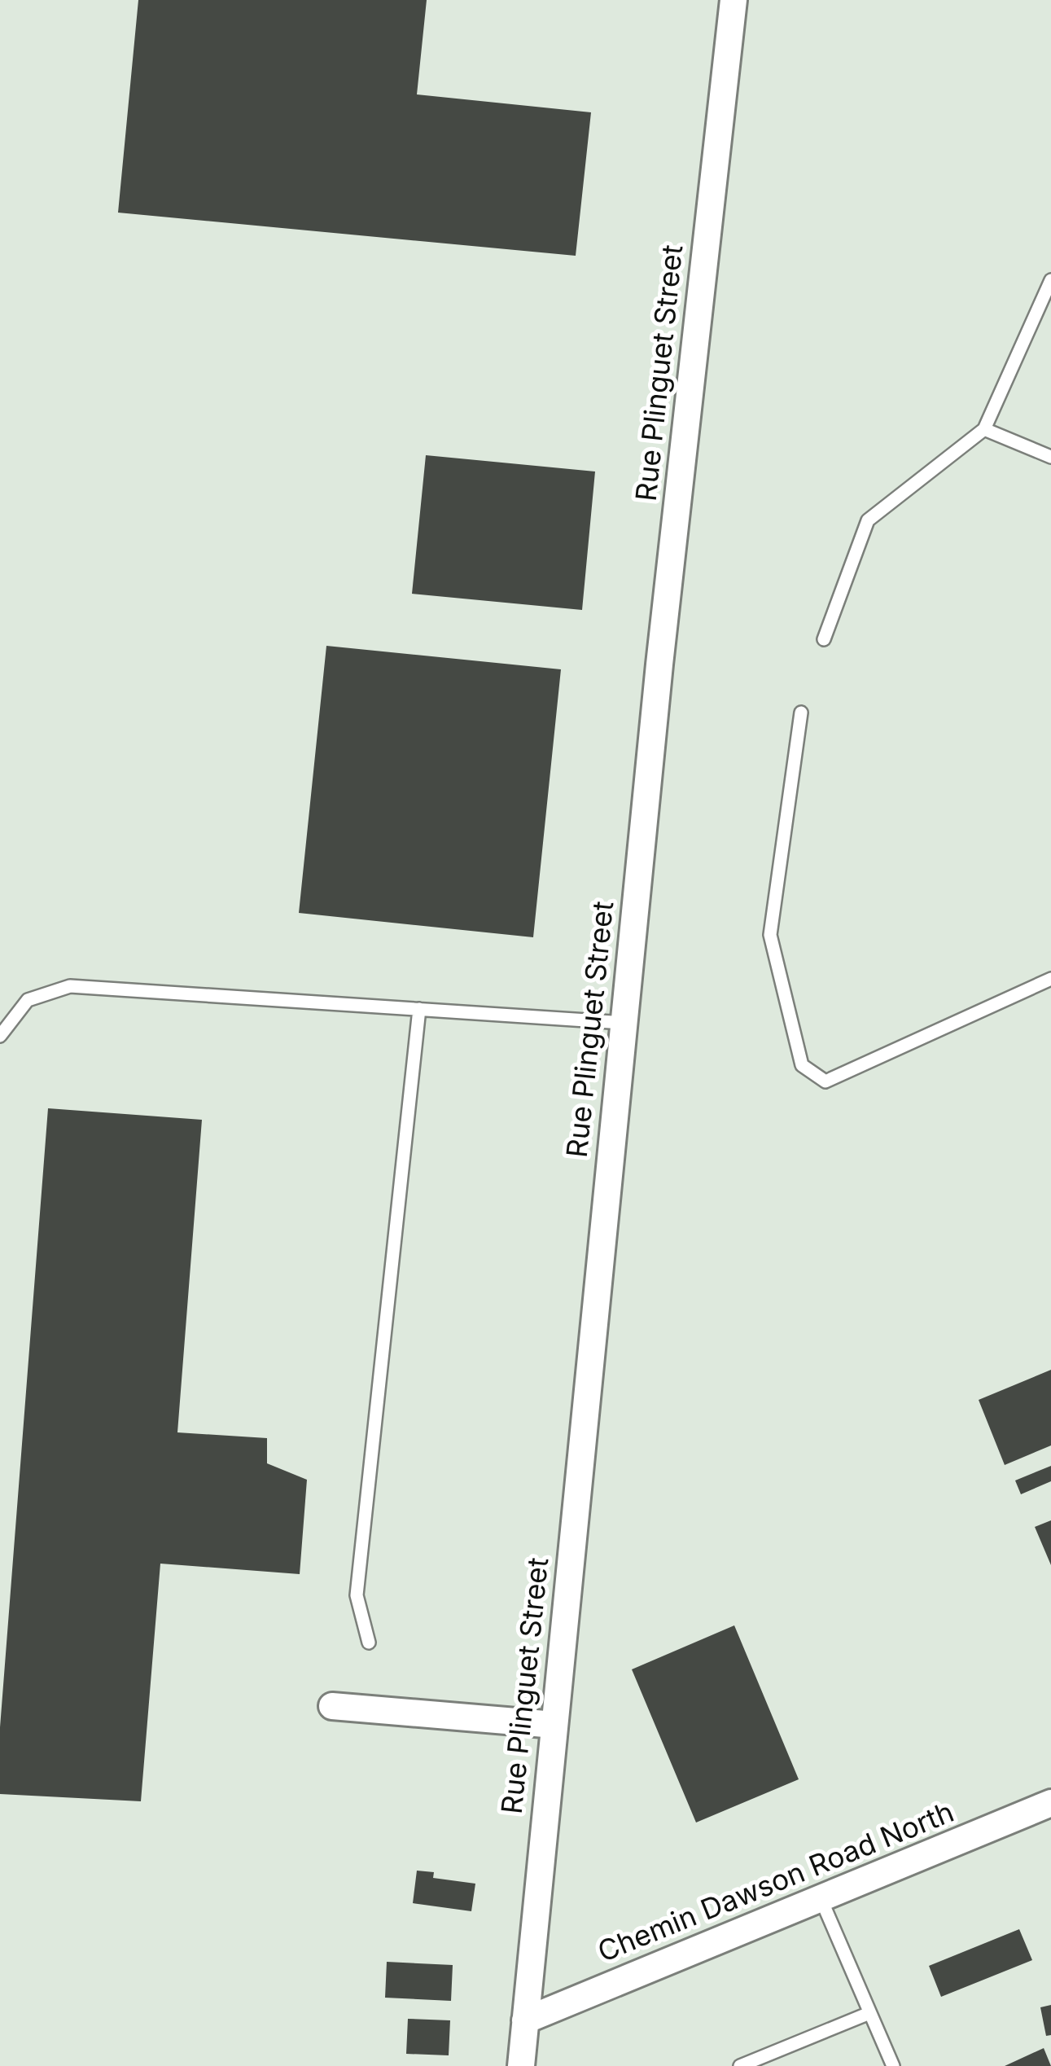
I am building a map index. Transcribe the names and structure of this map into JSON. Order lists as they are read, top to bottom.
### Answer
{
  "streets": {
    "street": ["Rue Plinguet Street", "Chemin Dawson Road North"]
  },
  "crossings": [
    ["Rue Plinguet Street", "Chemin Dawson Road North"]
  ]
}
